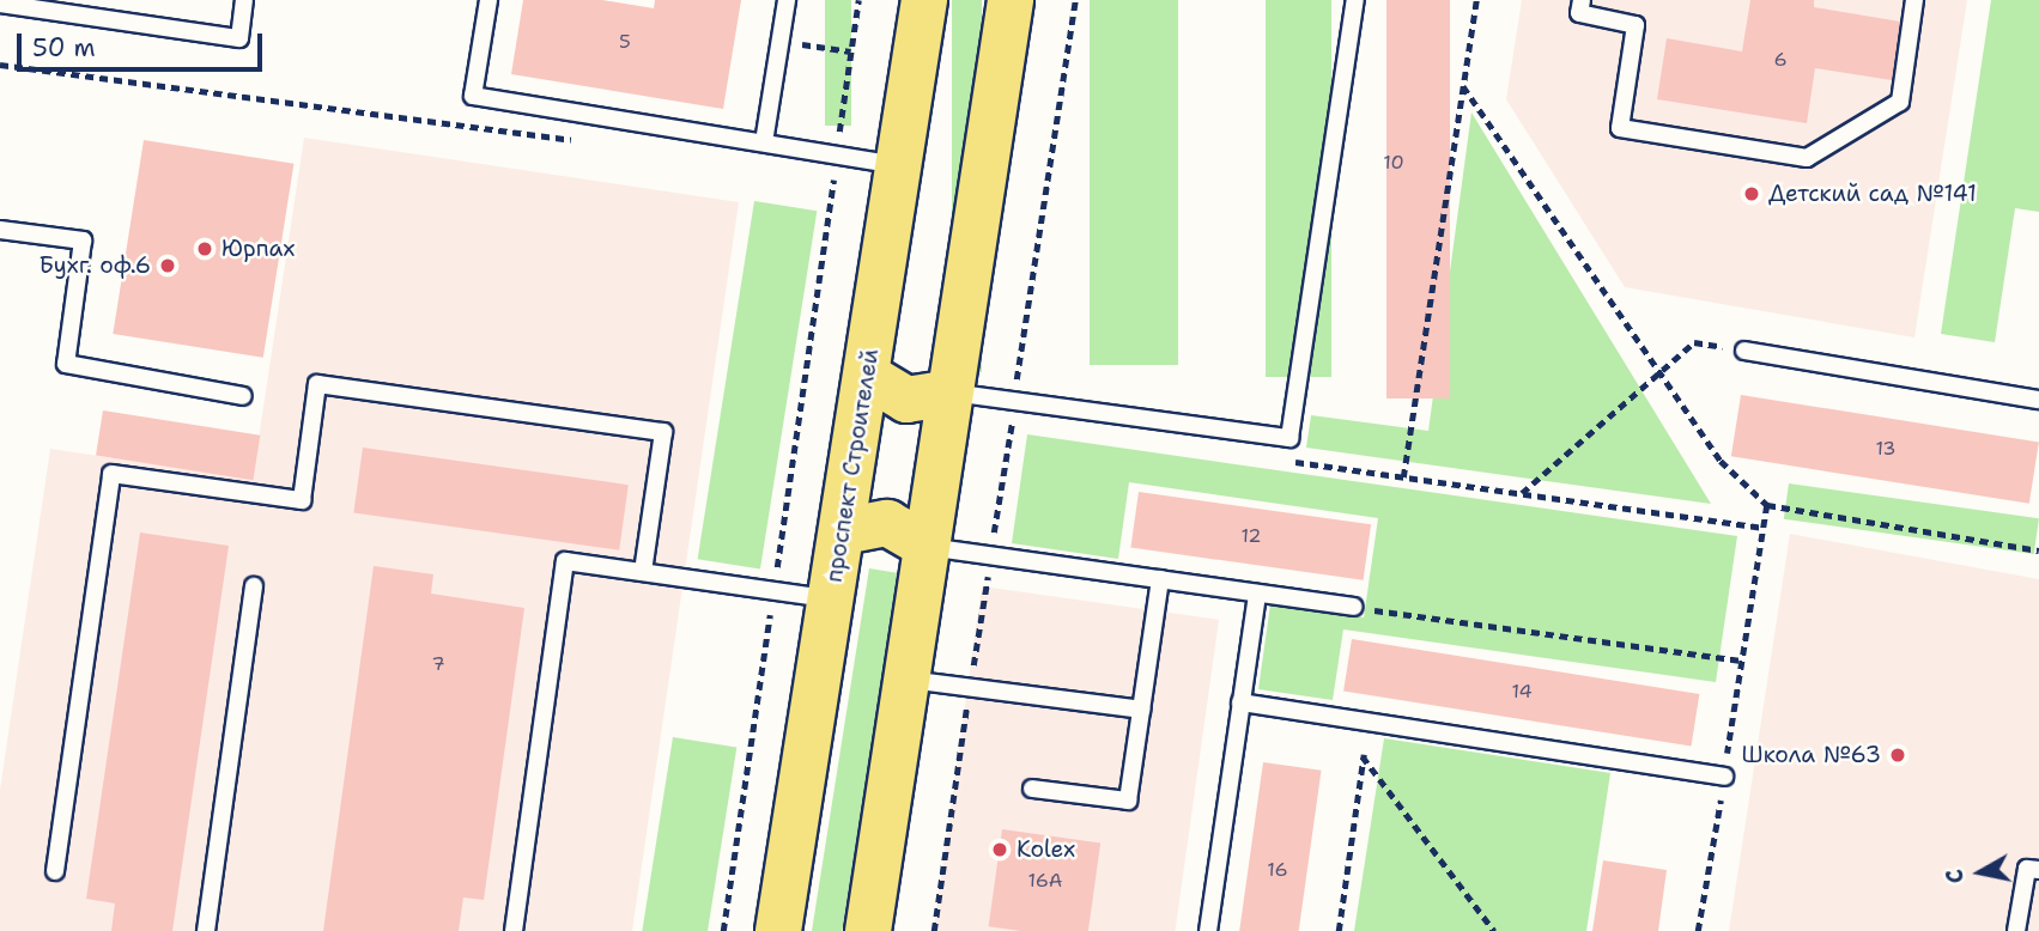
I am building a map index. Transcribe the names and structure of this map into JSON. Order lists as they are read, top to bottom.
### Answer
{
  "streets": {
    "main road": ["проспект Строителей"]
  },
  "places": [
    "Детский сад №141",
    "Юрпах",
    "Бухг. оф.6",
    "Школа №63",
    "Kolex"
  ],
  "house_numbers": [
    "5",
    "6",
    "10",
    "13",
    "12",
    "7",
    "14",
    "16",
    "16А"
  ],
  "scale_bar": "50 m",
  "north": "left"
}
